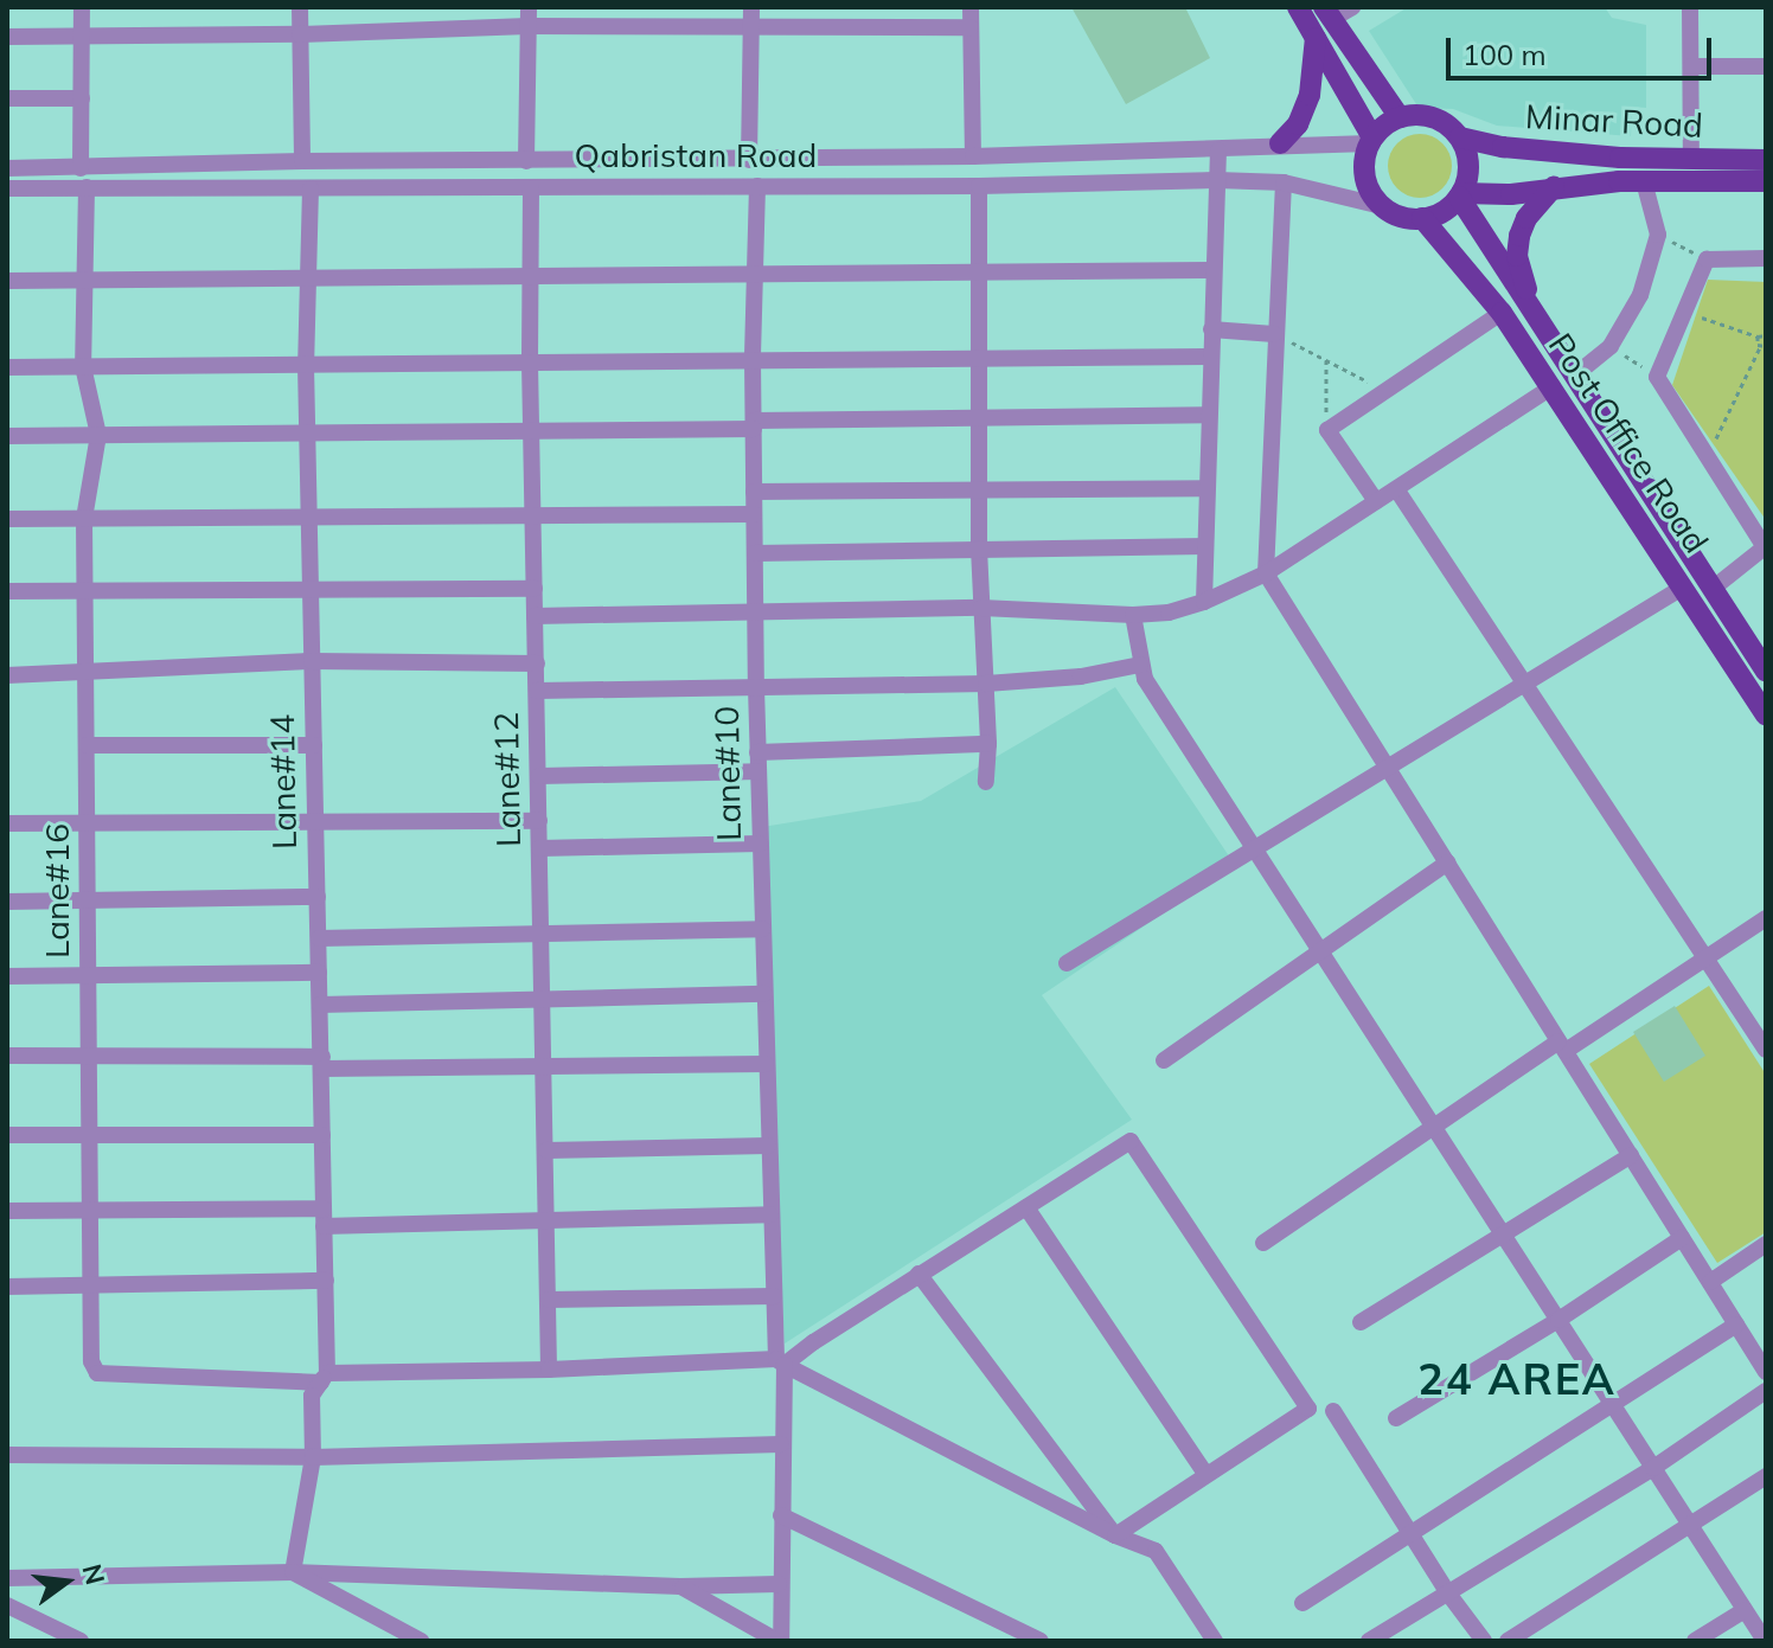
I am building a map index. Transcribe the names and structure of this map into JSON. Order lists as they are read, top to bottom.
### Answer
{
  "streets": {
    "main road": ["Minar Road", "Post Office Road"],
    "street": [
      "Qabristan Road",
      "Lane#10",
      "Lane#12",
      "Lane#14",
      "Lane#16"
    ]
  },
  "crossings": [
    ["Minar Road", "Qabristan Road"],
    ["Minar Road", "Post Office Road"],
    ["Qabristan Road", "Post Office Road"],
    ["Qabristan Road", "Lane#10"],
    ["Qabristan Road", "Lane#12"],
    ["Qabristan Road", "Lane#14"],
    ["Qabristan Road", "Lane#16"],
    ["Lane#14", "Lane#16"]
  ],
  "districts": ["24 AREA"],
  "scale_bar": "100 m",
  "north": "right"
}
